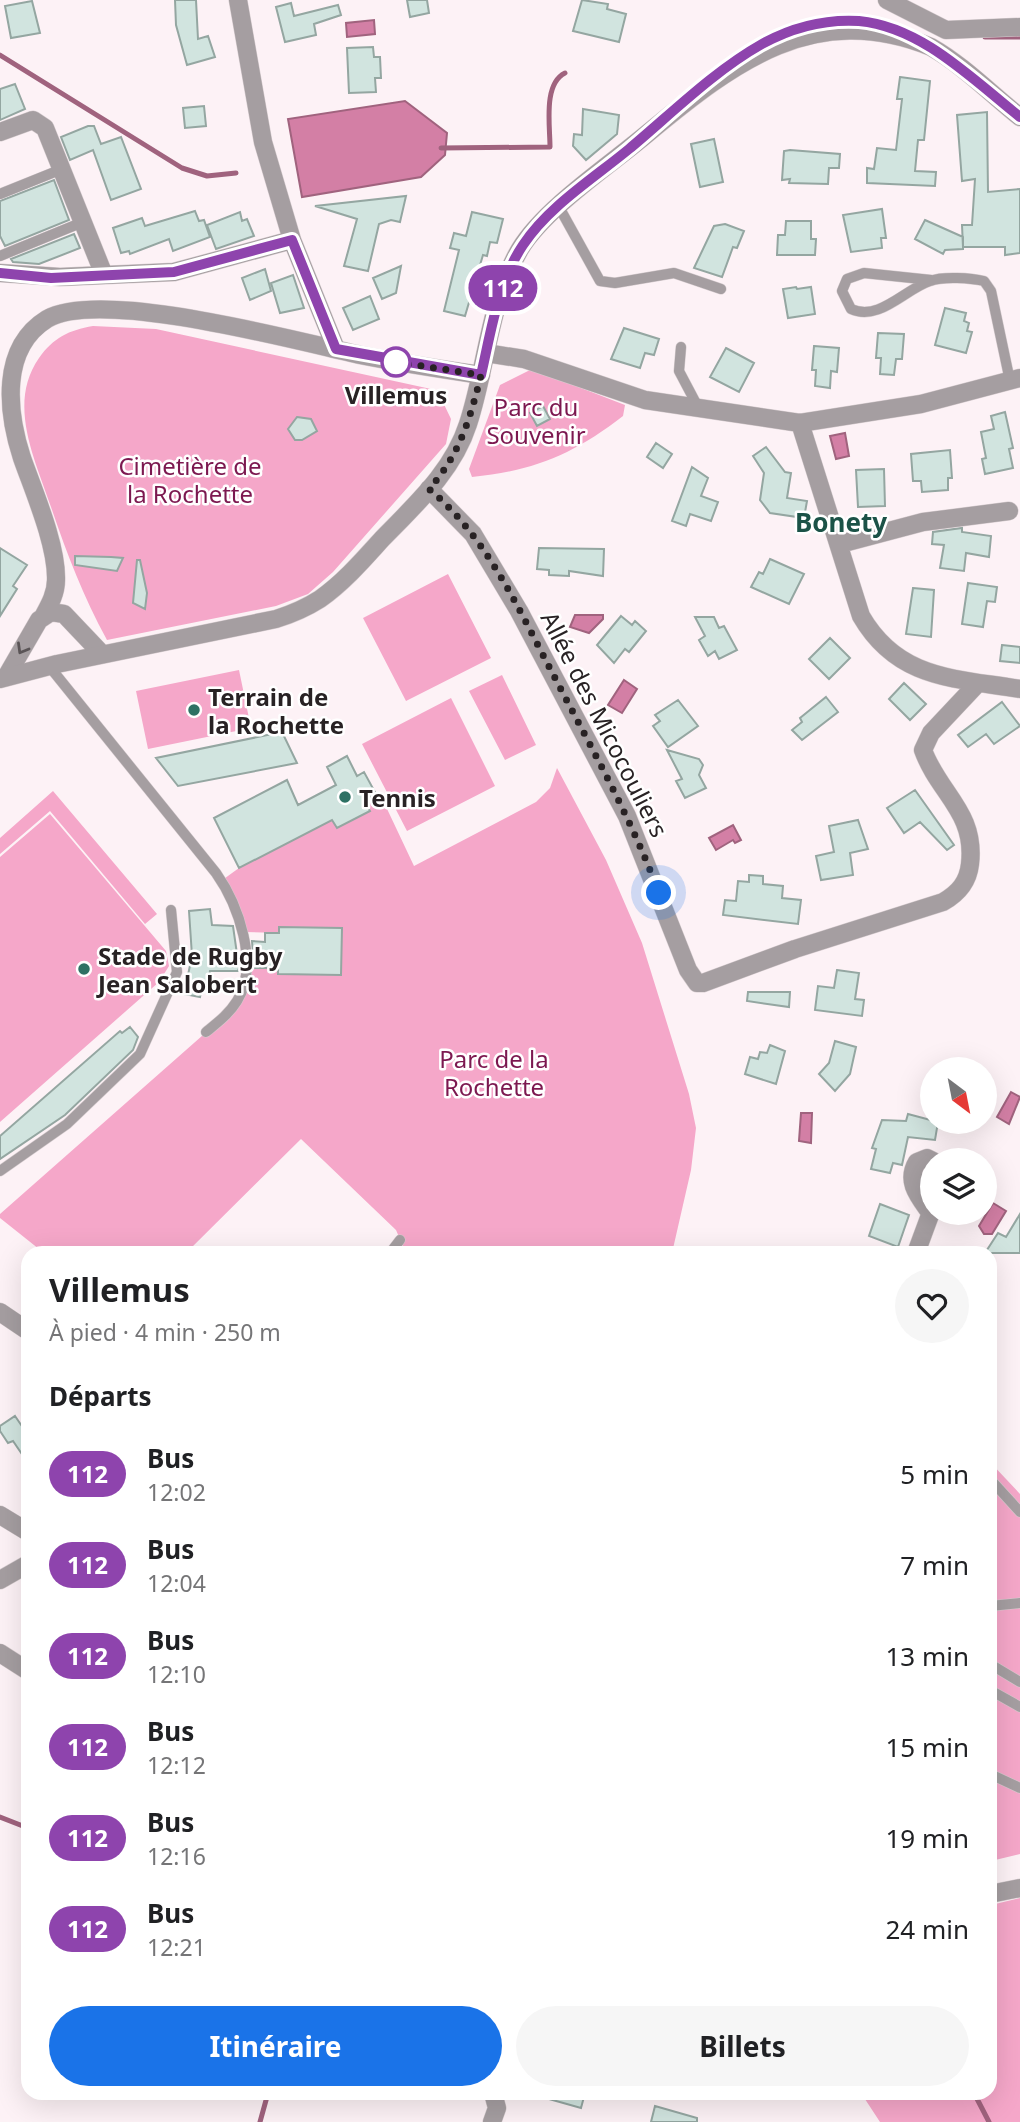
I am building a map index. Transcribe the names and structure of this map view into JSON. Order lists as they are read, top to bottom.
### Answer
{
  "streets": {
    "street": ["Allée des Micocouliers"]
  },
  "districts": ["Bonety"],
  "parks": ["Parc du Souvenir", "Cimetière de la Rochette", "Parc de la Rochette"],
  "places": [
    "Villemus",
    "Terrain de la Rochette",
    "Tennis",
    "Stade de Rugby Jean Salobert"
  ],
  "lines": ["bus line 112"],
  "north": "bottom right",
  "page": {
    "on_map": "112",
    "heading": [
      ["Villemus", "À pied · 4 min · 250 m"],
      "Départs"
    ],
    "list": [
      {
        "mark": "112",
        "name": "Bus",
        "note": "12:02",
        "value": "5 min"
      },
      {
        "mark": "112",
        "name": "Bus",
        "note": "12:04",
        "value": "7 min"
      },
      {
        "mark": "112",
        "name": "Bus",
        "note": "12:10",
        "value": "13 min"
      },
      {
        "mark": "112",
        "name": "Bus",
        "note": "12:12",
        "value": "15 min"
      },
      {
        "mark": "112",
        "name": "Bus",
        "note": "12:16",
        "value": "19 min"
      },
      {
        "mark": "112",
        "name": "Bus",
        "note": "12:21",
        "value": "24 min"
      }
    ],
    "buttons": ["Itinéraire", "Billets"]
  }
}
